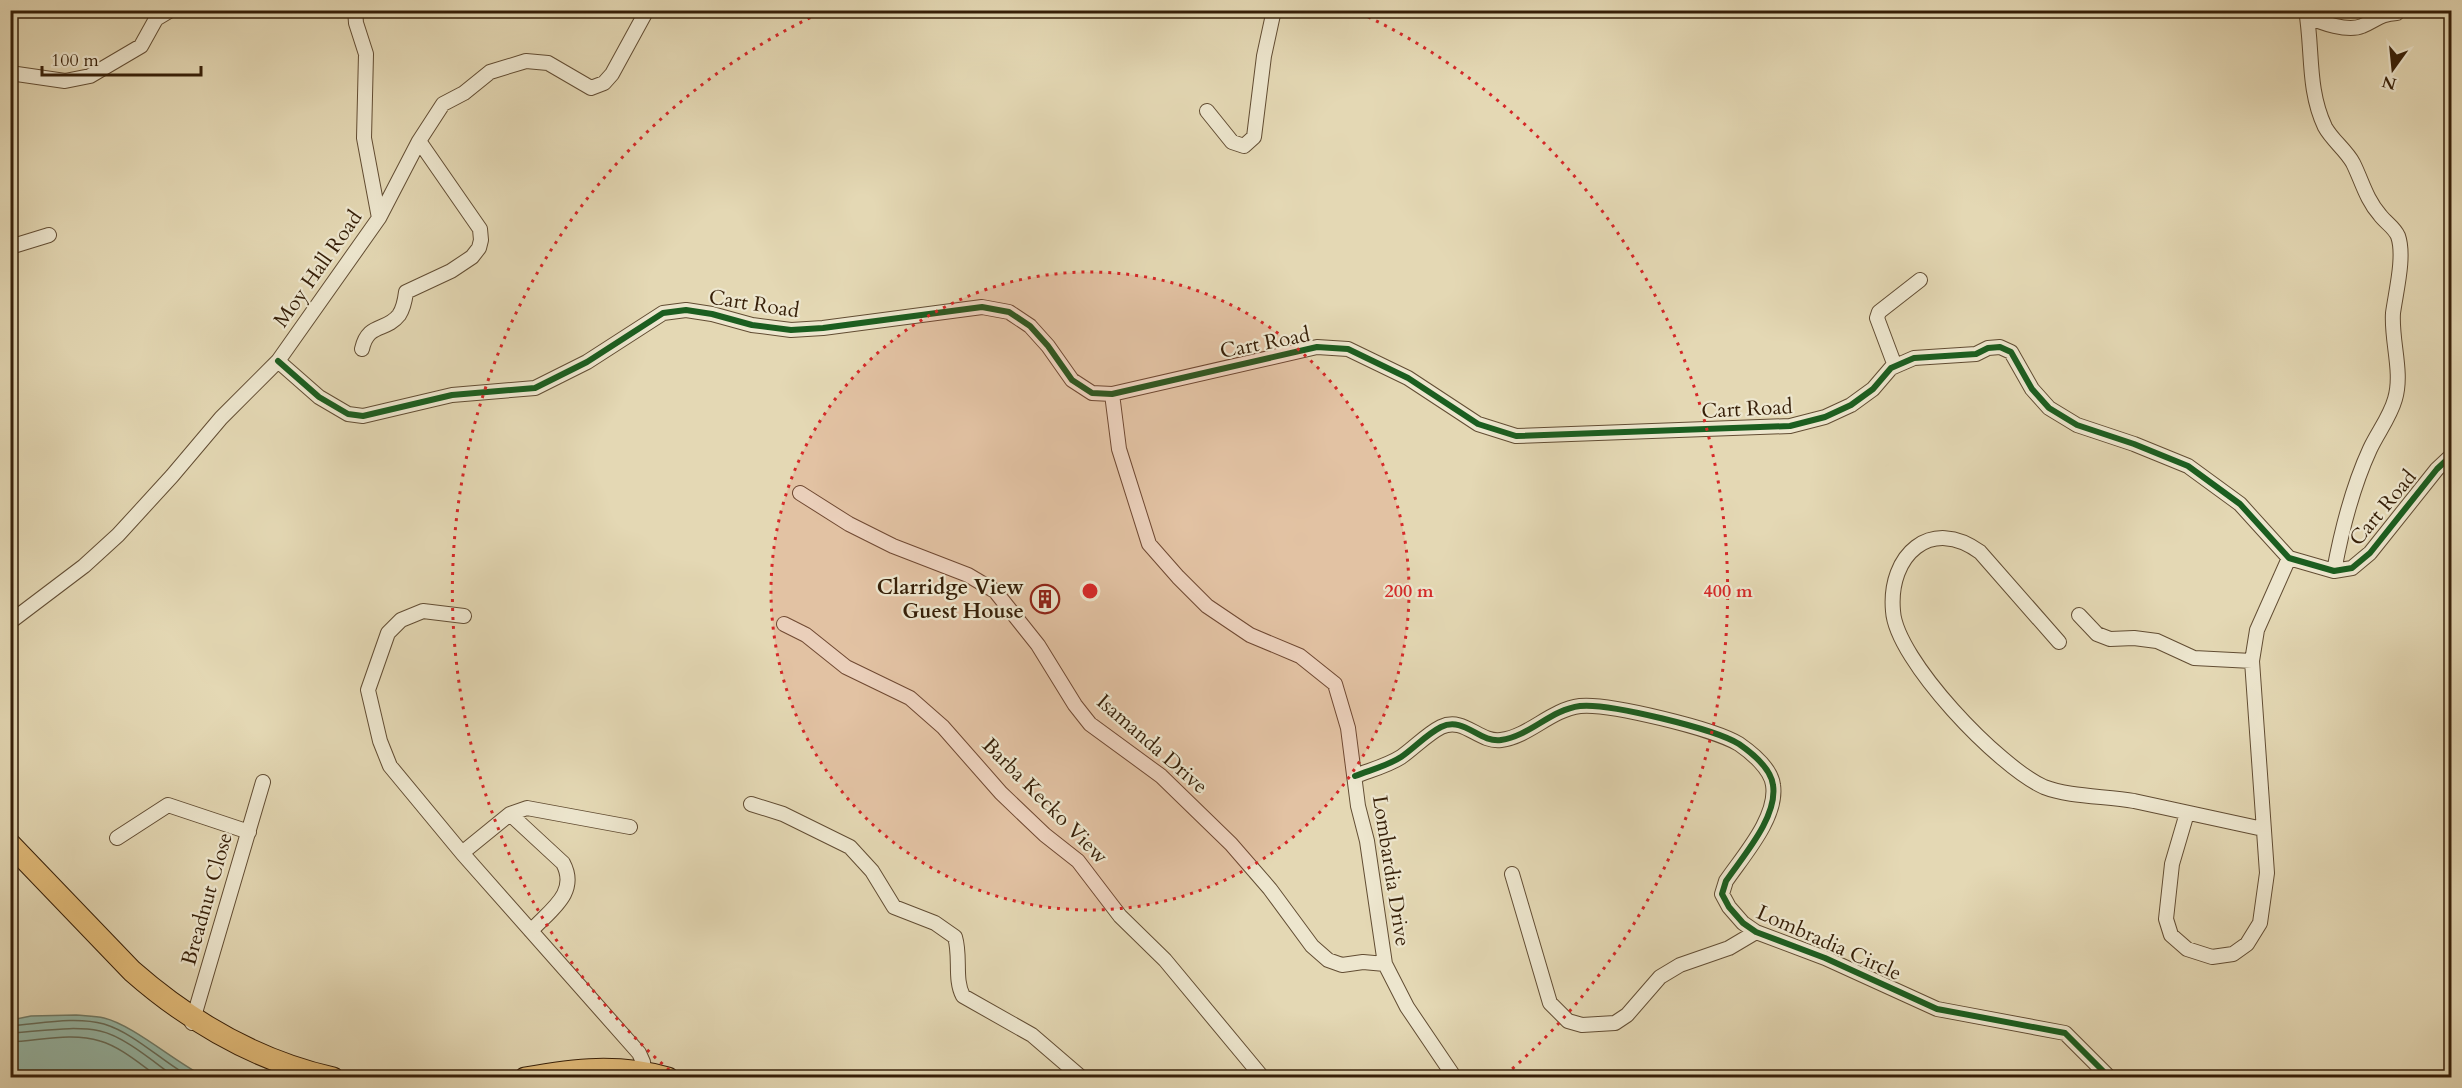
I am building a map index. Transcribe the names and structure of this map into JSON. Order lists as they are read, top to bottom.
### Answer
{
  "streets": {
    "street": [
      "Moy Hall Road",
      "Cart Road",
      "Isamanda Drive",
      "Barba Kecko View",
      "Lombardia Drive",
      "Breadnut Close",
      "Lombradia Circle"
    ]
  },
  "crossings": [
    ["Moy Hall Road", "Cart Road"],
    ["Cart Road", "Lombardia Drive"],
    ["Isamanda Drive", "Lombardia Drive"],
    ["Lombardia Drive", "Lombradia Circle"]
  ],
  "places": {
    "building": ["Clarridge View Guest House"]
  },
  "scale_bar": "100 m",
  "north": "bottom",
  "rings": ["200 m", "400 m"]
}
